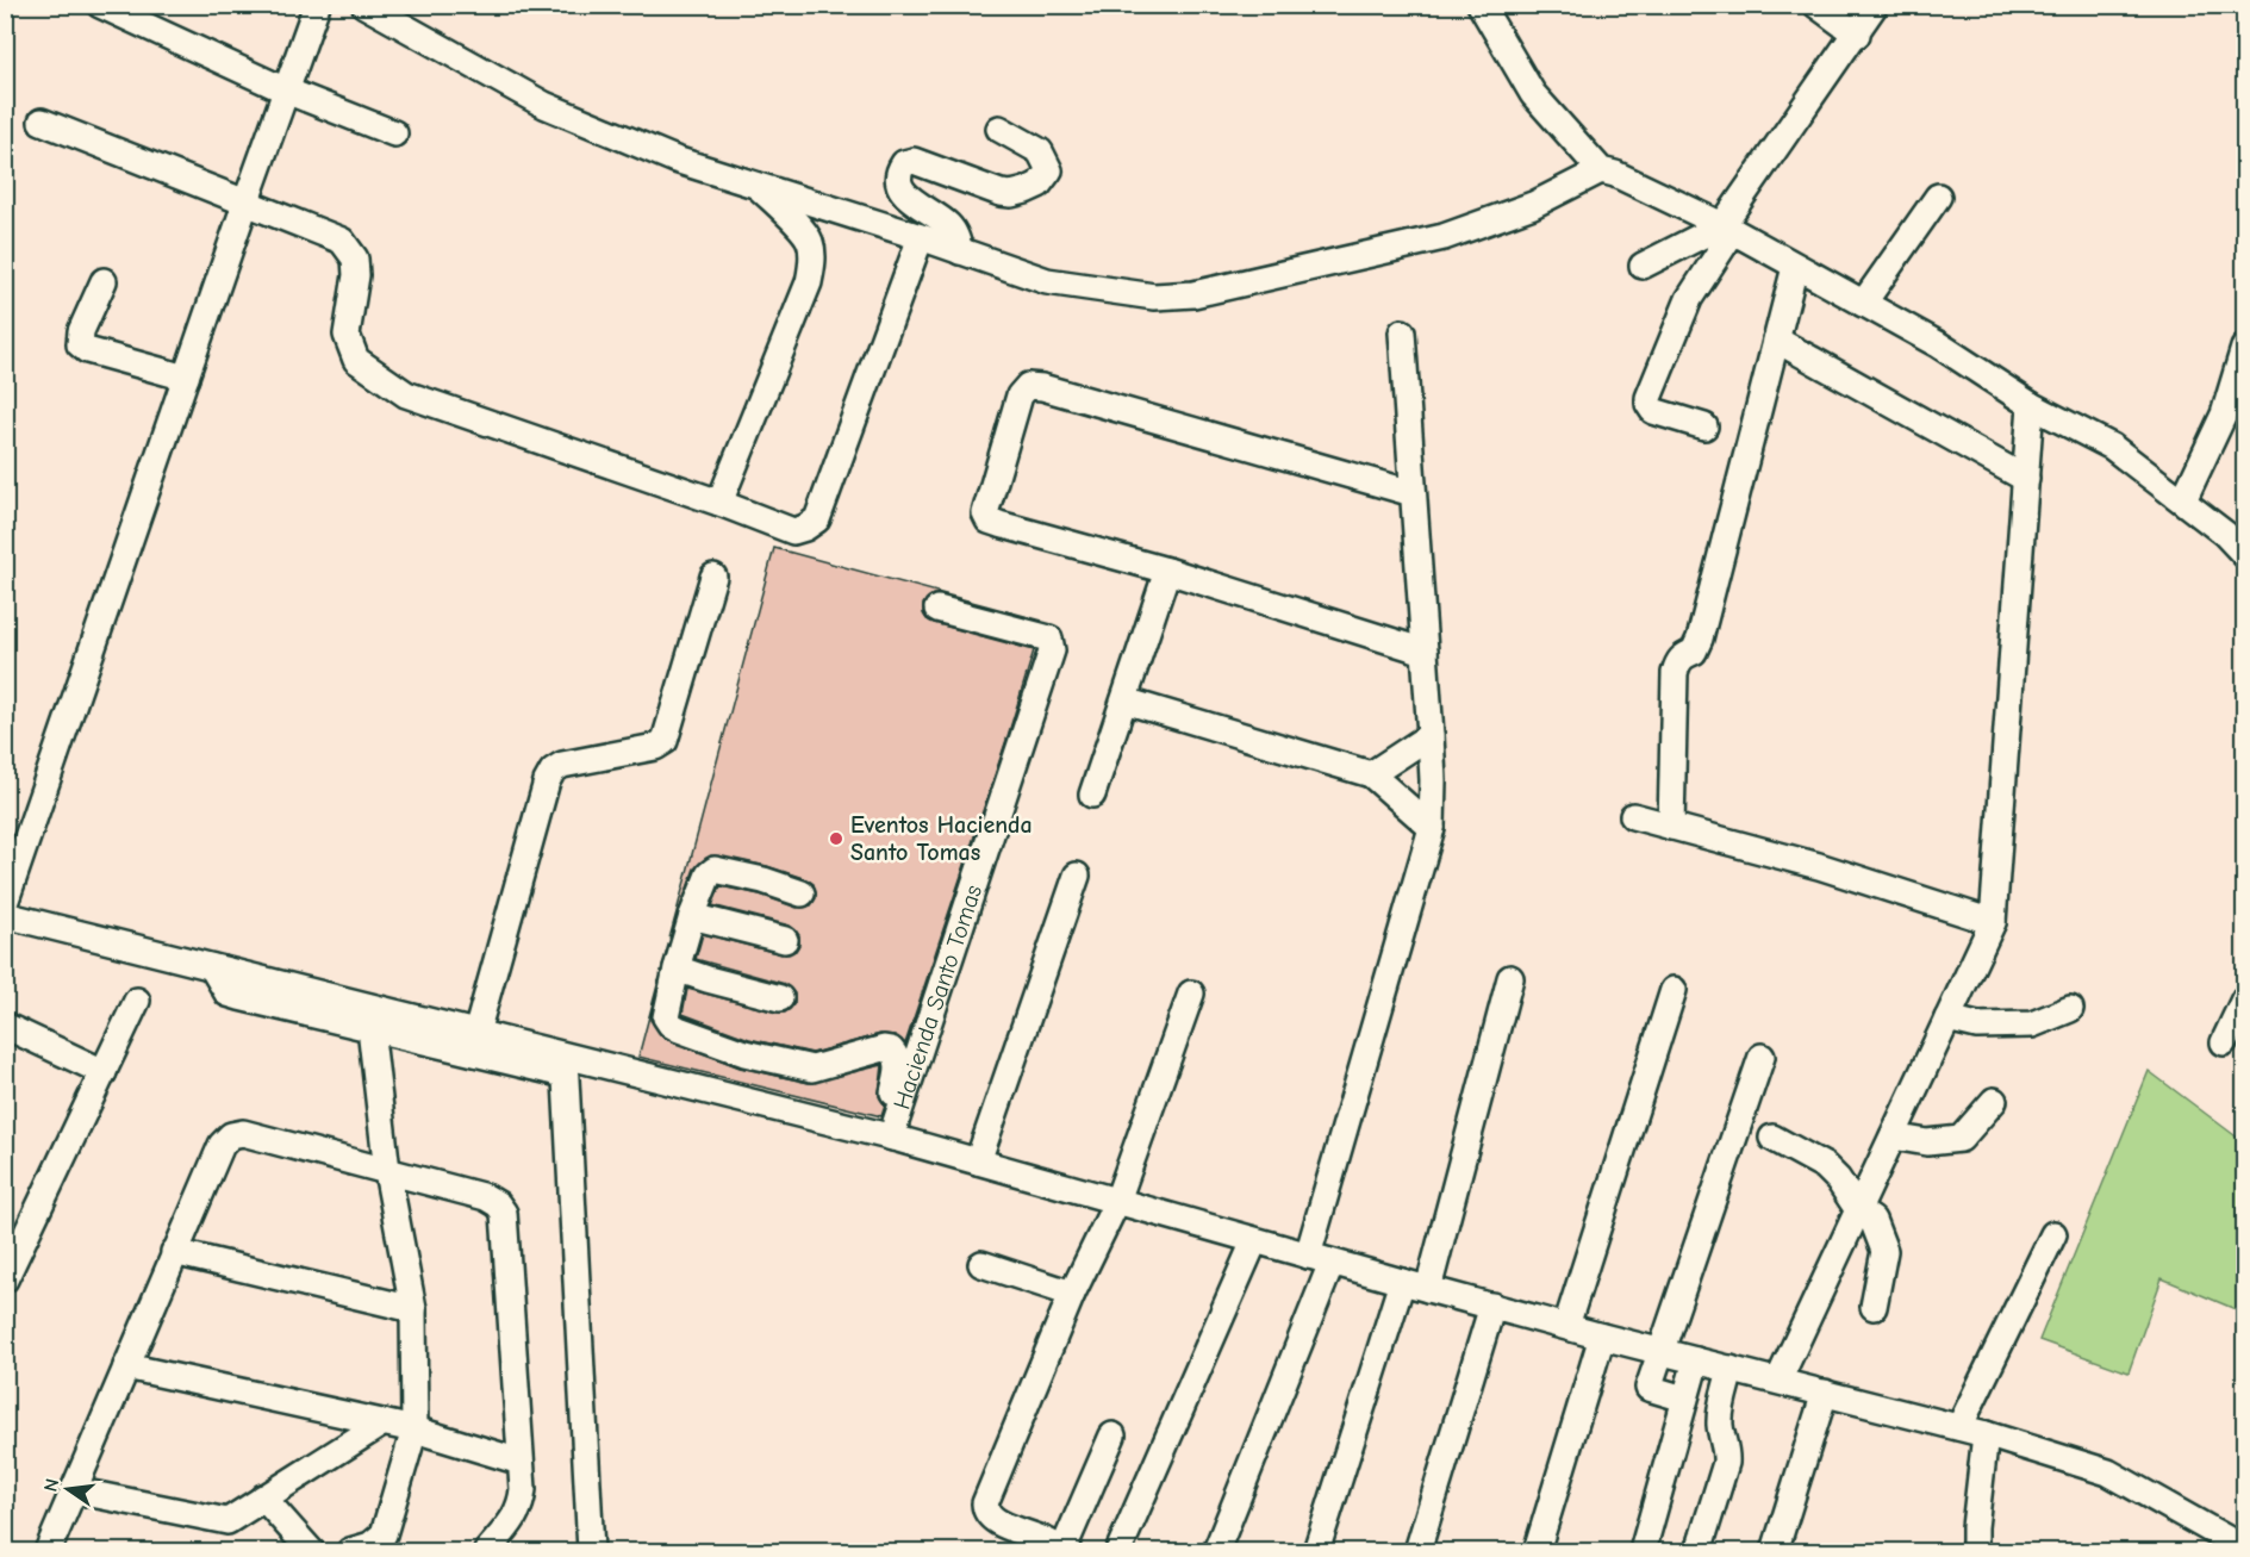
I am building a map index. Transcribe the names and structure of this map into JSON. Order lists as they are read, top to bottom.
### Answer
{
  "streets": {
    "street": ["Hacienda Santo Tomas"]
  },
  "places": ["Eventos Hacienda Santo Tomas"],
  "north": "left"
}
